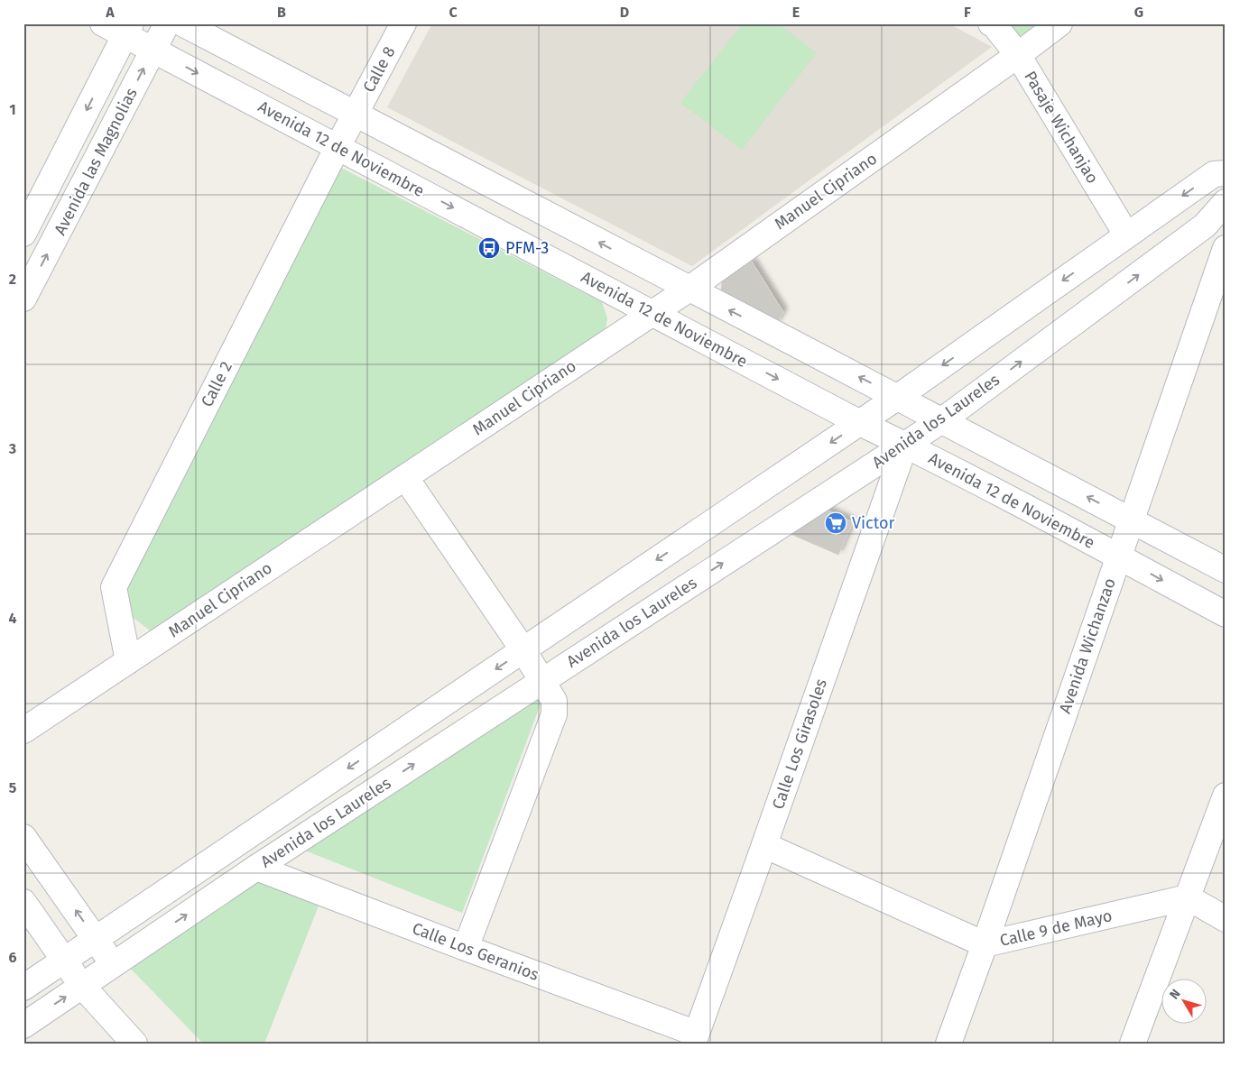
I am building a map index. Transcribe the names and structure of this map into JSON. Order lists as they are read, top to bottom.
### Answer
{
  "streets": {
    "main road": [
      "Calle 8",
      "Pasaje Wichanjao",
      "Avenida 12 de Noviembre",
      "Avenida las Magnolias",
      "Manuel Cipriano",
      "Calle 2",
      "Avenida los Laureles",
      "Avenida Wichanzao",
      "Calle Los Girasoles",
      "Calle 9 de Mayo",
      "Calle Los Geranios"
    ]
  },
  "crossings": [
    ["Calle 8", "Calle 2"],
    ["Pasaje Wichanjao", "Manuel Cipriano"],
    ["Pasaje Wichanjao", "Avenida los Laureles"],
    ["Avenida 12 de Noviembre", "Avenida las Magnolias"],
    ["Avenida 12 de Noviembre", "Manuel Cipriano"],
    ["Avenida 12 de Noviembre", "Calle 2"],
    ["Avenida 12 de Noviembre", "Avenida los Laureles"],
    ["Avenida 12 de Noviembre", "Avenida Wichanzao"],
    ["Avenida 12 de Noviembre", "Calle Los Girasoles"],
    ["Manuel Cipriano", "Calle 2"],
    ["Avenida los Laureles", "Calle Los Girasoles"],
    ["Avenida los Laureles", "Calle Los Geranios"],
    ["Avenida Wichanzao", "Calle 9 de Mayo"],
    ["Calle Los Girasoles", "Calle 9 de Mayo"],
    ["Calle Los Girasoles", "Calle Los Geranios"]
  ],
  "places": {
    "bus stop": ["PFM-3"],
    "supermarket": ["Victor"]
  },
  "north": "top left",
  "grid": {
    "columns": [
      "A",
      "B",
      "C",
      "D",
      "E",
      "F",
      "G"
    ],
    "rows": [
      "1",
      "2",
      "3",
      "4",
      "5",
      "6"
    ]
  }
}
